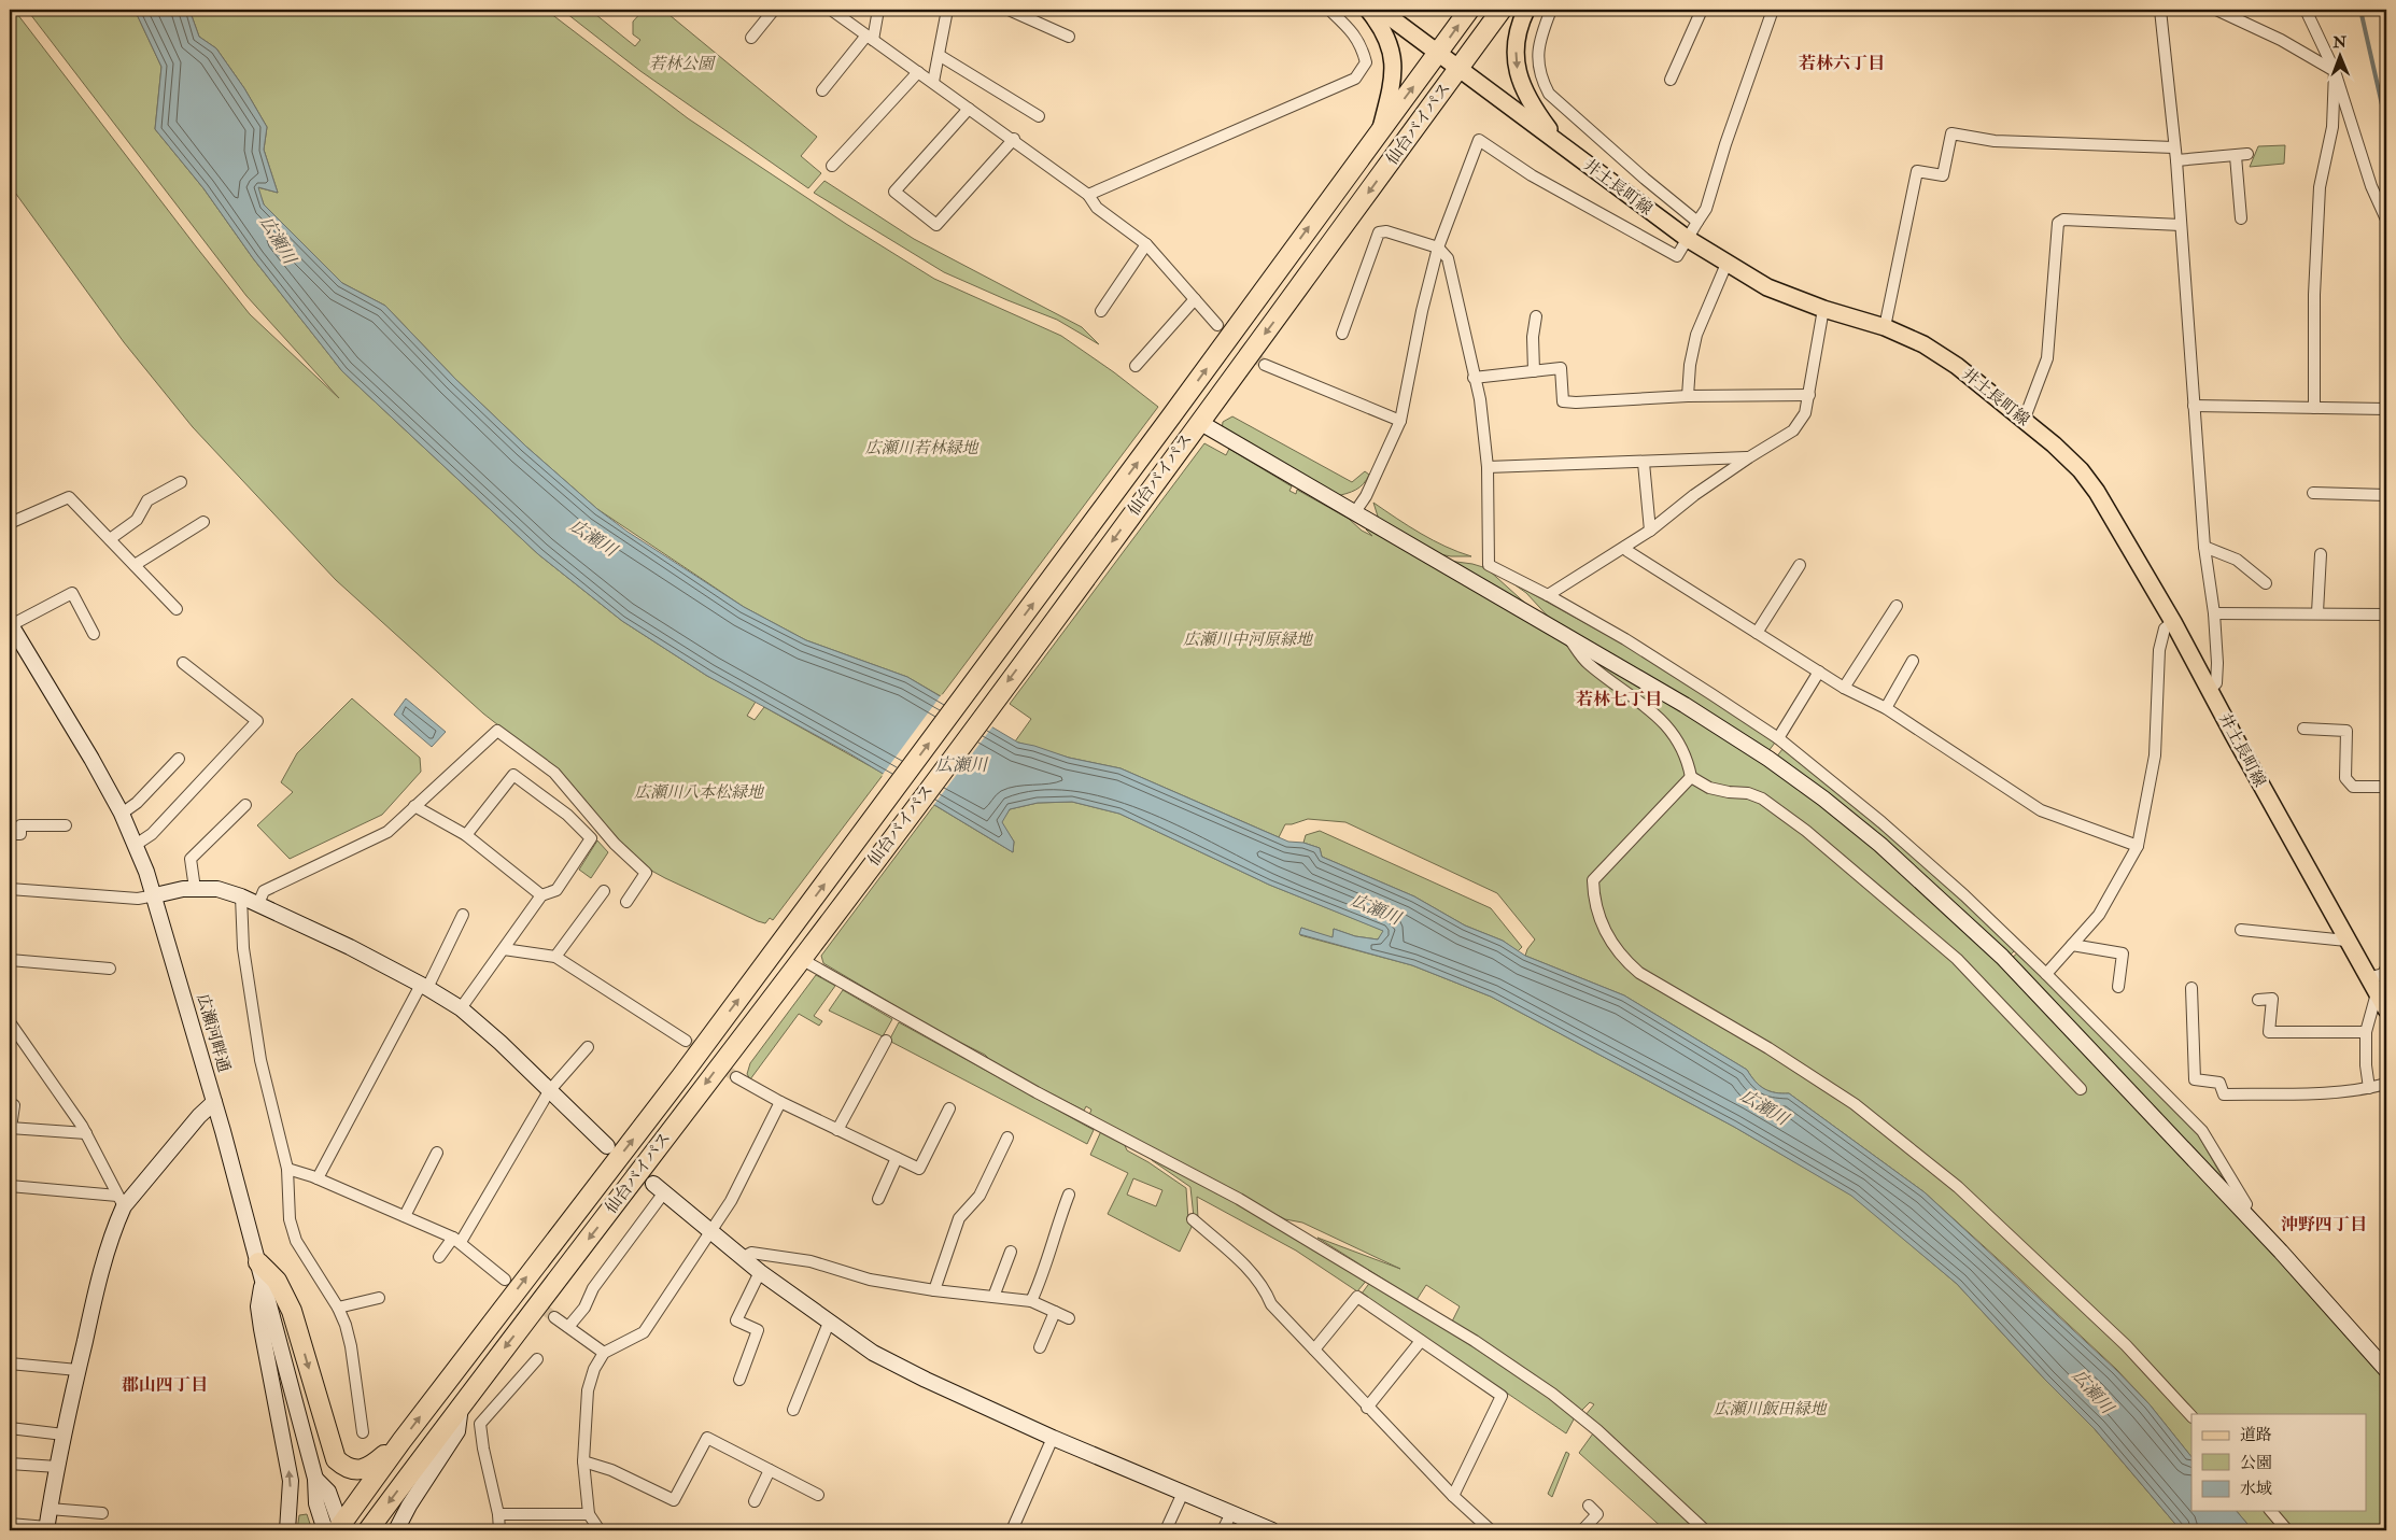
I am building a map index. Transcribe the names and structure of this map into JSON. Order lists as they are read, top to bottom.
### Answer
{
  "streets": {
    "highway": ["仙台バイパス"],
    "main road": ["井土長町線"],
    "street": ["広瀬河畔通"]
  },
  "crossings": [
    ["仙台バイパス", "井土長町線"],
    ["仙台バイパス", "広瀬河畔通"]
  ],
  "districts": [
    "若林六丁目",
    "若林七丁目",
    "沖野四丁目",
    "郡山四丁目"
  ],
  "water": ["広瀬川"],
  "parks": [
    "若林公園",
    "広瀬川若林緑地",
    "広瀬川中河原緑地",
    "広瀬川八本松緑地",
    "広瀬川飯田緑地"
  ],
  "legend": ["道路", "公園", "水域"],
  "north": "top"
}
